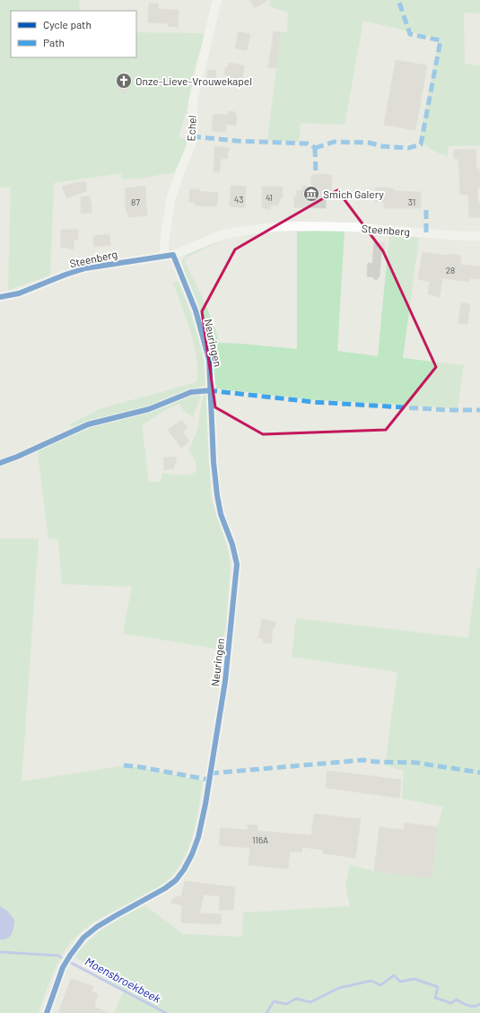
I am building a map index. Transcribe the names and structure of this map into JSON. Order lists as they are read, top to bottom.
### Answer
{
  "streets": {
    "street": ["Echel", "Steenberg", "Neuringen"]
  },
  "crossings": [
    ["Echel", "Steenberg"],
    ["Echel", "Neuringen"],
    ["Steenberg", "Neuringen"]
  ],
  "water": ["Moensbroekbeek"],
  "places": {
    "church": ["Onze-Lieve-Vrouwekapel"],
    "museum": ["Smich Galery"]
  },
  "house_numbers": [
    "41",
    "43",
    "87",
    "31",
    "28",
    "116A"
  ],
  "legend": ["Cycle path", "Path"]
}
